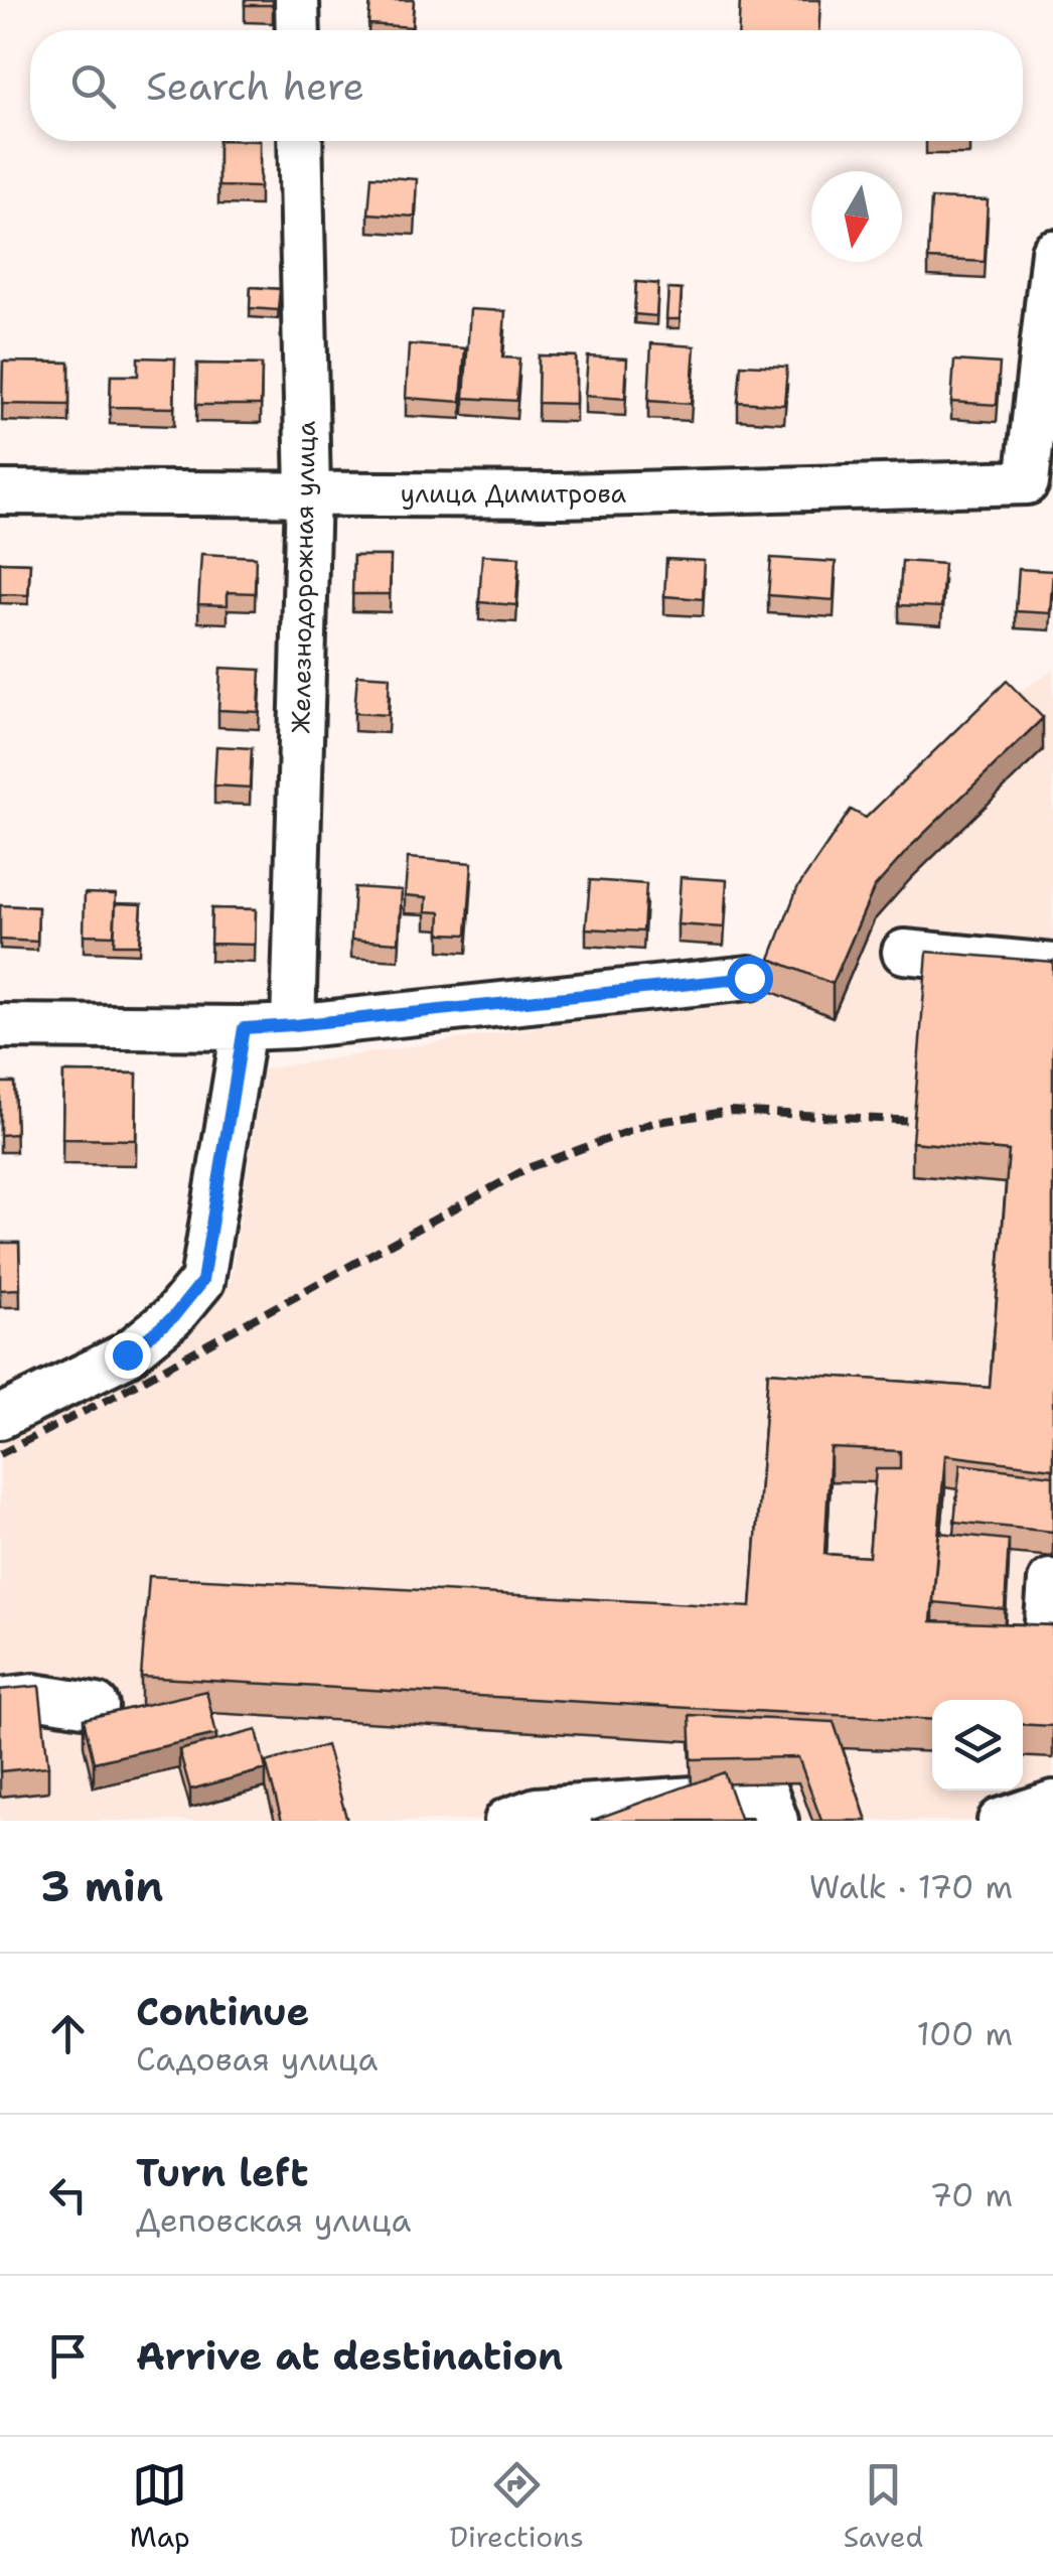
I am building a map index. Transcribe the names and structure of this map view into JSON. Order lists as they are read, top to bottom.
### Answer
{
  "streets": {
    "street": ["улица Димитрова", "Железнодорожная улица"]
  },
  "crossings": [
    ["улица Димитрова", "Железнодорожная улица"]
  ],
  "north": "bottom",
  "page": {
    "search": "Search here",
    "heading": ["3 min", "Walk · 170 m"],
    "list": [
      ["Continue", "Садовая улица", "100 m"],
      ["Turn left", "Деповская улица", "70 m"],
      "Arrive at destination"
    ],
    "nav": ["Map", "Directions", "Saved"]
  }
}
